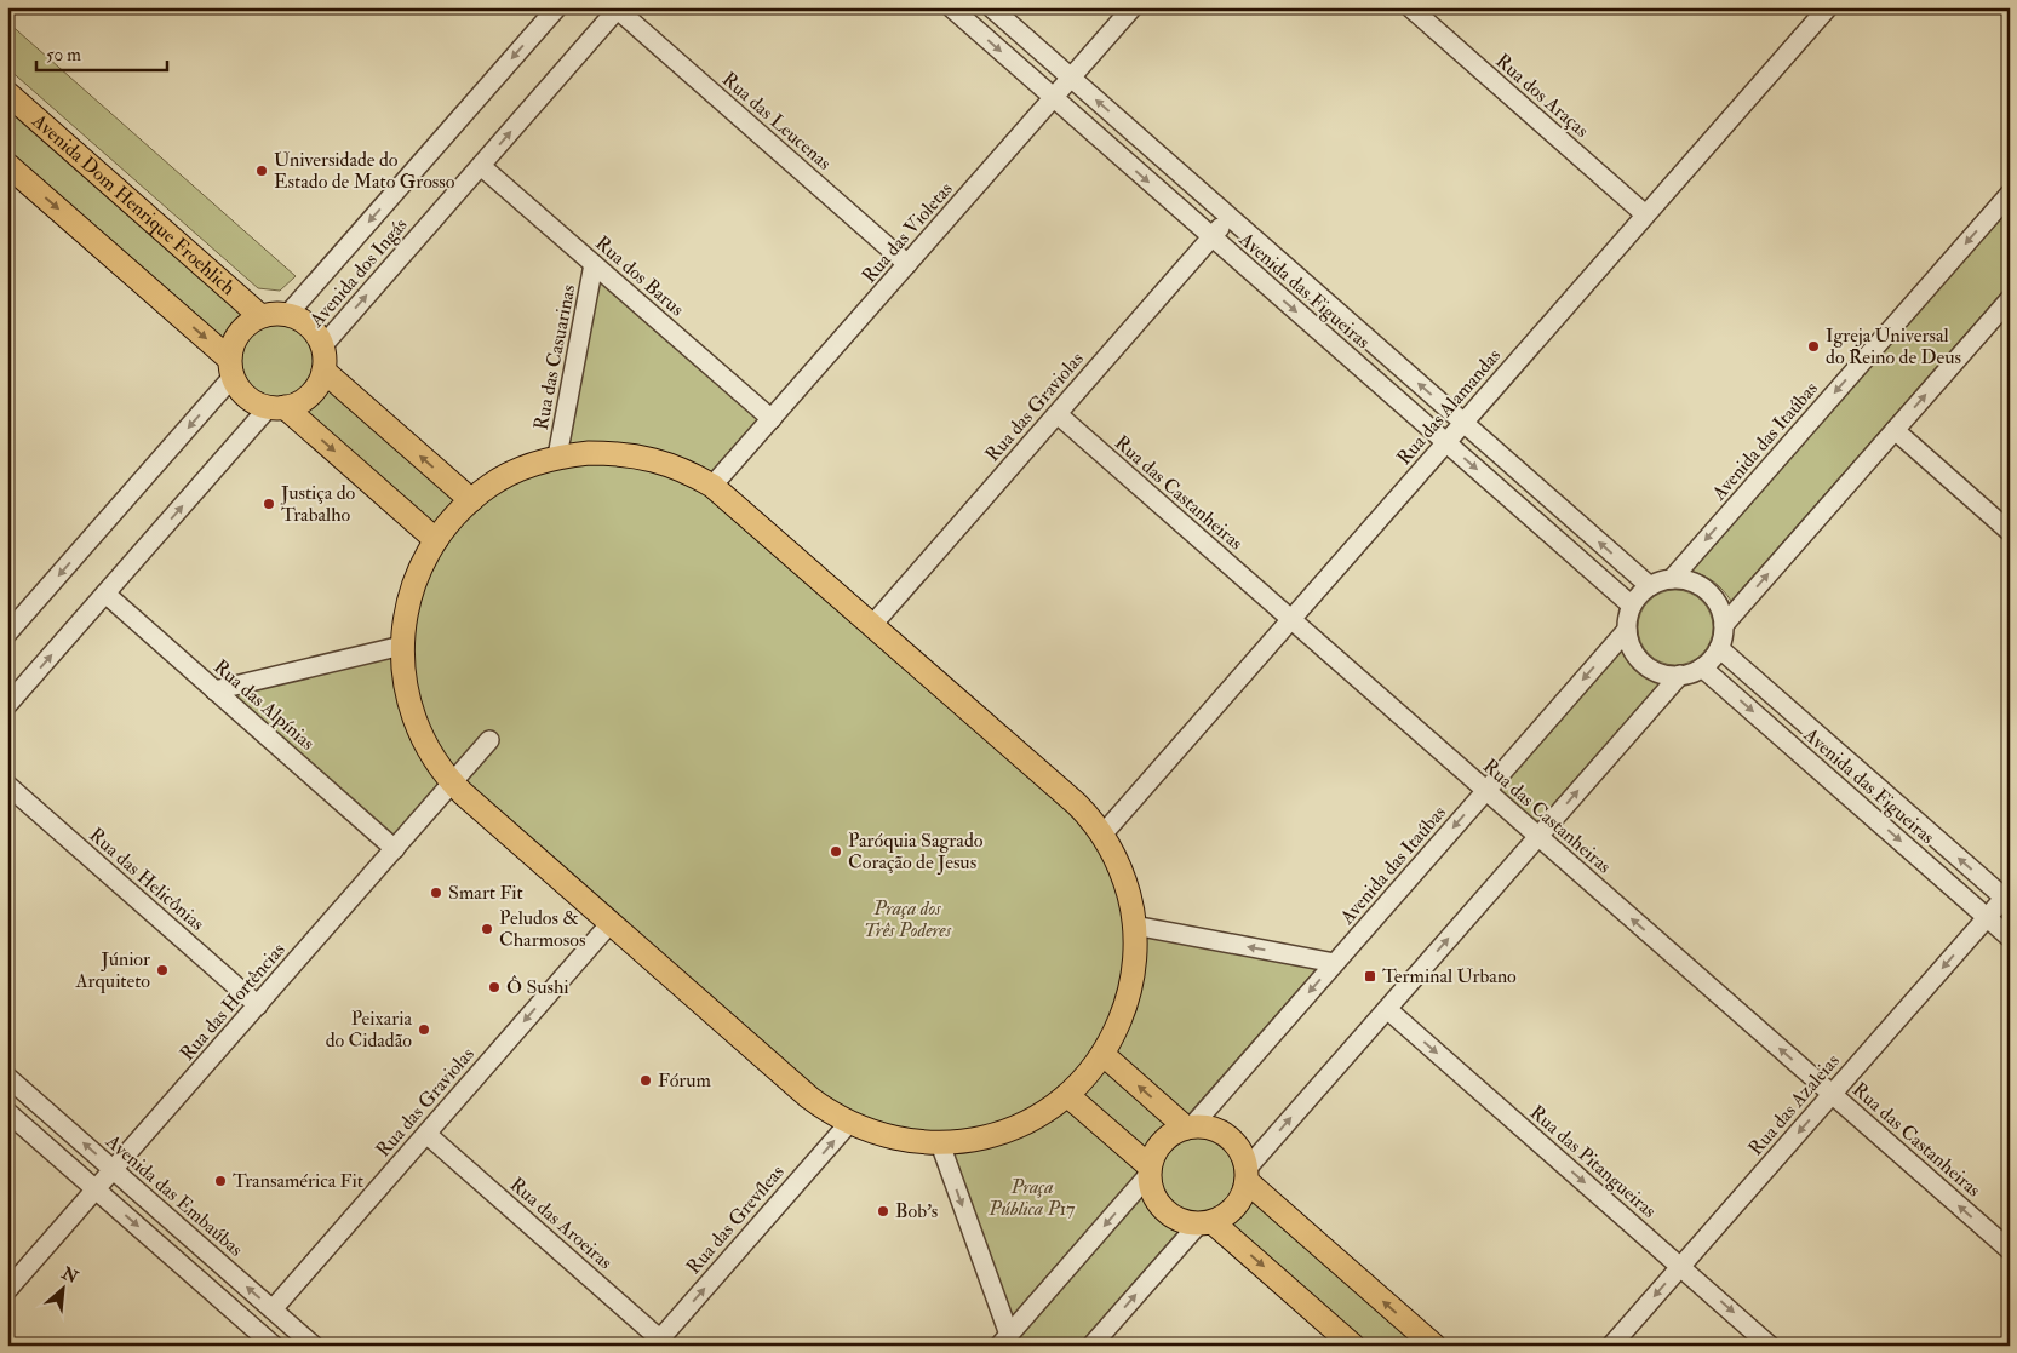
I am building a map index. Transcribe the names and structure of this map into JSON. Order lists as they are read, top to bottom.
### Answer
{
  "streets": {
    "main road": ["Avenida Dom Henrique Froehlich"],
    "street": [
      "Rua dos Araças",
      "Rua das Leucenas",
      "Rua das Violetas",
      "Avenida dos Ingás",
      "Rua dos Barus",
      "Avenida das Figueiras",
      "Rua das Casuarinas",
      "Rua das Graviolas",
      "Rua das Alamandas",
      "Avenida das Itaúbas",
      "Rua das Castanheiras",
      "Rua das Alpínias",
      "Rua das Helicônias",
      "Rua das Hortências",
      "Rua das Azaleias",
      "Rua das Pitangueiras",
      "Avenida das Embaúbas",
      "Rua das Grevíleas",
      "Rua das Aroeiras"
    ]
  },
  "crossings": [
    ["Rua dos Araças", "Rua das Alamandas"],
    ["Rua das Leucenas", "Rua das Violetas"],
    ["Rua das Leucenas", "Avenida dos Ingás"],
    ["Avenida Dom Henrique Froehlich", "Avenida dos Ingás"],
    ["Rua das Violetas", "Rua dos Barus"],
    ["Rua das Violetas", "Avenida das Figueiras"],
    ["Avenida dos Ingás", "Rua dos Barus"],
    ["Rua dos Barus", "Rua das Casuarinas"],
    ["Avenida das Figueiras", "Rua das Graviolas"],
    ["Avenida das Figueiras", "Rua das Alamandas"],
    ["Avenida das Figueiras", "Avenida das Itaúbas"],
    ["Avenida das Figueiras", "Rua das Azaleias"],
    ["Rua das Graviolas", "Rua das Castanheiras"],
    ["Rua das Graviolas", "Avenida das Embaúbas"],
    ["Rua das Graviolas", "Rua das Aroeiras"],
    ["Rua das Alamandas", "Rua das Castanheiras"],
    ["Avenida das Itaúbas", "Rua das Castanheiras"],
    ["Rua das Castanheiras", "Rua das Azaleias"],
    ["Rua das Alpínias", "Rua das Hortências"],
    ["Rua das Helicônias", "Rua das Hortências"],
    ["Rua das Hortências", "Avenida das Embaúbas"],
    ["Rua das Azaleias", "Rua das Pitangueiras"],
    ["Rua das Grevíleas", "Rua das Aroeiras"]
  ],
  "one_way": [
    "Rua das Castanheiras",
    "Rua das Azaleias",
    "Rua das Pitangueiras",
    "Rua das Grevíleas"
  ],
  "parks": ["Praça dos Três Poderes", "Praça Pública P17"],
  "places": {
    "other": [
      "Universidade do Estado de Mato Grosso",
      "Igreja Universal do Reino de Deus",
      "Justiça do Trabalho",
      "Paróquia Sagrado Coração de Jesus",
      "Smart Fit",
      "Peludos & Charmosos",
      "Júnior Arquiteto",
      "Ô Sushi",
      "Peixaria do Cidadão",
      "Fórum",
      "Transamérica Fit",
      "Bob's"
    ],
    "transit": ["Terminal Urbano"]
  },
  "scale_bar": "50 m",
  "north": "top right"
}
